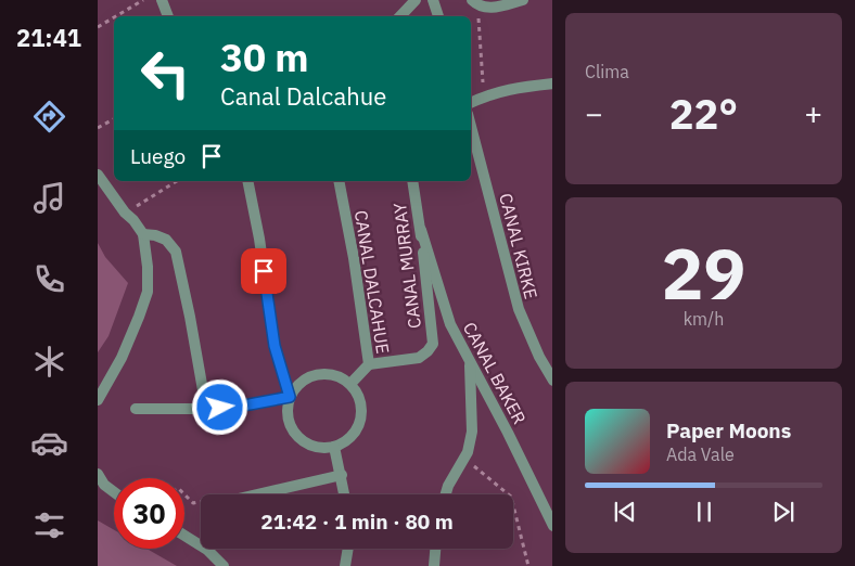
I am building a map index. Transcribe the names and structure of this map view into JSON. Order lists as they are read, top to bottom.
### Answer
{
  "streets": {
    "street": [
      "CANAL KIRKE",
      "CANAL MURRAY",
      "CANAL DALCAHUE",
      "CANAL BAKER"
    ]
  },
  "crossings": [
    ["CANAL MURRAY", "CANAL DALCAHUE"],
    ["CANAL MURRAY", "CANAL BAKER"]
  ],
  "page": {
    "tabs": "21:41",
    "tile": [
      "Clima",
      ["29", "km/h"]
    ],
    "turn": ["30 m", "Canal Dalcahue"],
    "heat": ["−", "22°", "+"],
    "then": "Luego",
    "song": ["Paper Moons", "Ada Vale"],
    "limit": "30",
    "trip": "21:42 · 1 min · 80 m"
  }
}
